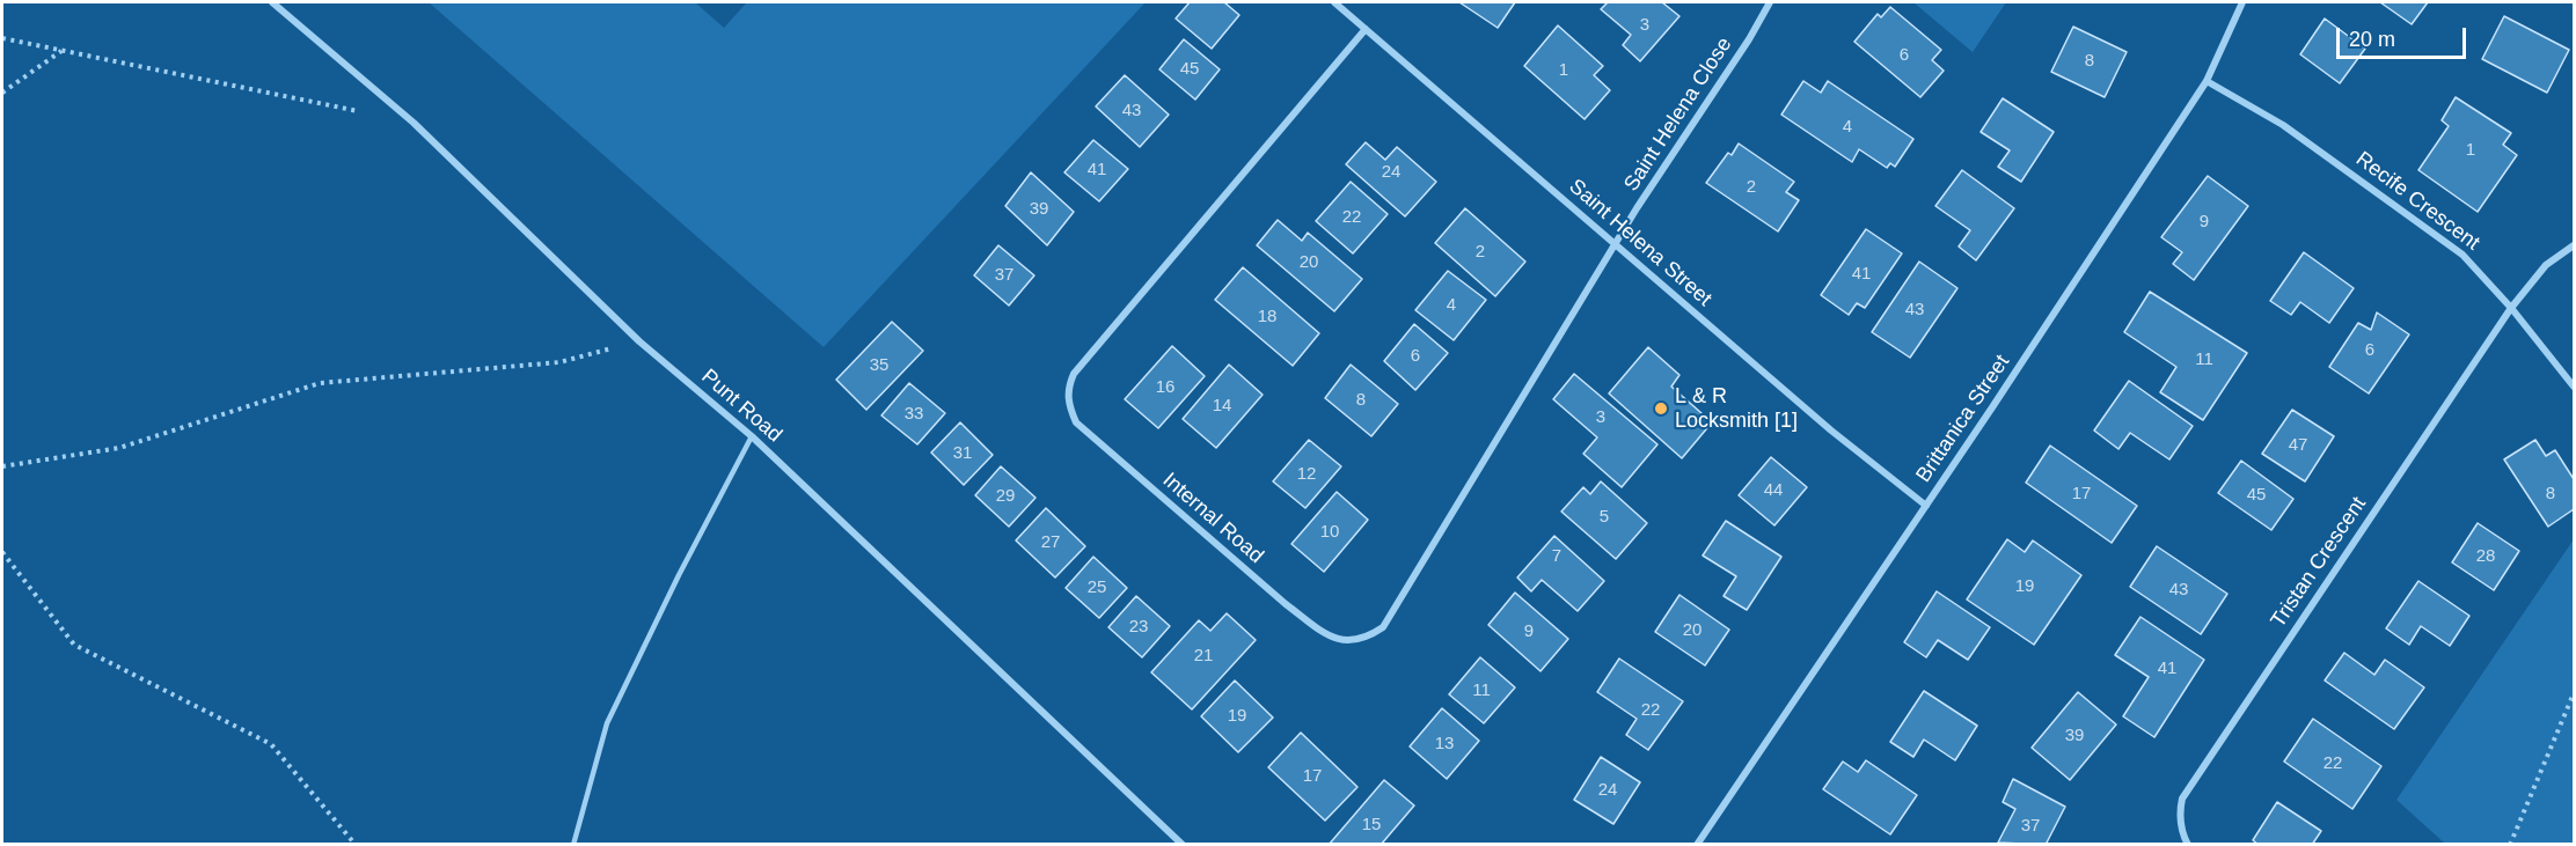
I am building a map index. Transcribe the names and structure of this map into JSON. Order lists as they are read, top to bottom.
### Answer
{
  "streets": {
    "street": [
      "Saint Helena Close",
      "Recife Crescent",
      "Saint Helena Street",
      "Punt Road",
      "Brittanica Street",
      "Internal Road",
      "Tristan Crescent"
    ]
  },
  "crossings": [
    ["Saint Helena Close", "Saint Helena Street"],
    ["Saint Helena Close", "Internal Road"],
    ["Recife Crescent", "Brittanica Street"],
    ["Recife Crescent", "Tristan Crescent"],
    ["Saint Helena Street", "Brittanica Street"],
    ["Saint Helena Street", "Internal Road"]
  ],
  "places": ["L & R Locksmith [1]"],
  "house_numbers": [
    "3",
    "6",
    "8",
    "45",
    "1",
    "43",
    "4",
    "1",
    "41",
    "24",
    "2",
    "39",
    "22",
    "9",
    "2",
    "20",
    "41",
    "37",
    "4",
    "43",
    "18",
    "6",
    "6",
    "11",
    "35",
    "16",
    "8",
    "14",
    "33",
    "3",
    "47",
    "31",
    "12",
    "44",
    "17",
    "8",
    "45",
    "29",
    "5",
    "10",
    "27",
    "7",
    "28",
    "19",
    "25",
    "43",
    "23",
    "20",
    "9",
    "21",
    "41",
    "11",
    "22",
    "19",
    "39",
    "13",
    "22",
    "17",
    "24",
    "15",
    "37"
  ],
  "scale_bar": "20 m"
}
